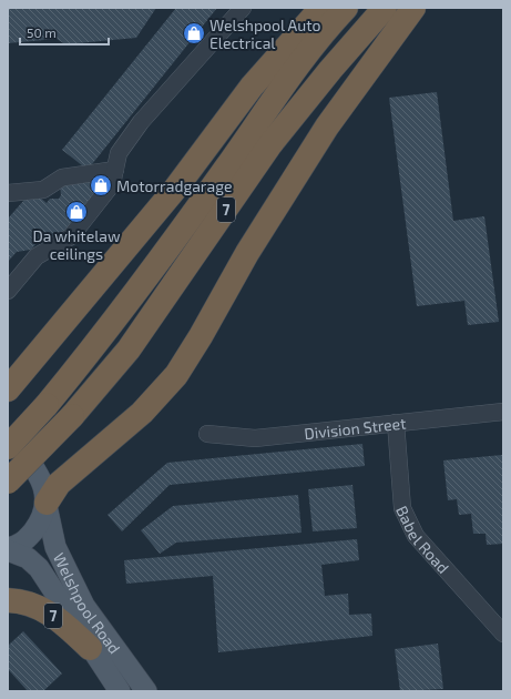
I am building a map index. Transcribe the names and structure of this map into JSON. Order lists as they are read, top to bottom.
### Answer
{
  "streets": {
    "highway": ["7"],
    "main road": ["Welshpool Road"],
    "street": ["Division Street", "Babel Road"]
  },
  "crossings": [
    ["7", "Welshpool Road"],
    ["Division Street", "Babel Road"]
  ],
  "places": {
    "shop": ["Welshpool Auto Electrical", "Motorradgarage", "Da whitelaw ceilings"]
  },
  "scale_bar": "50 m"
}
